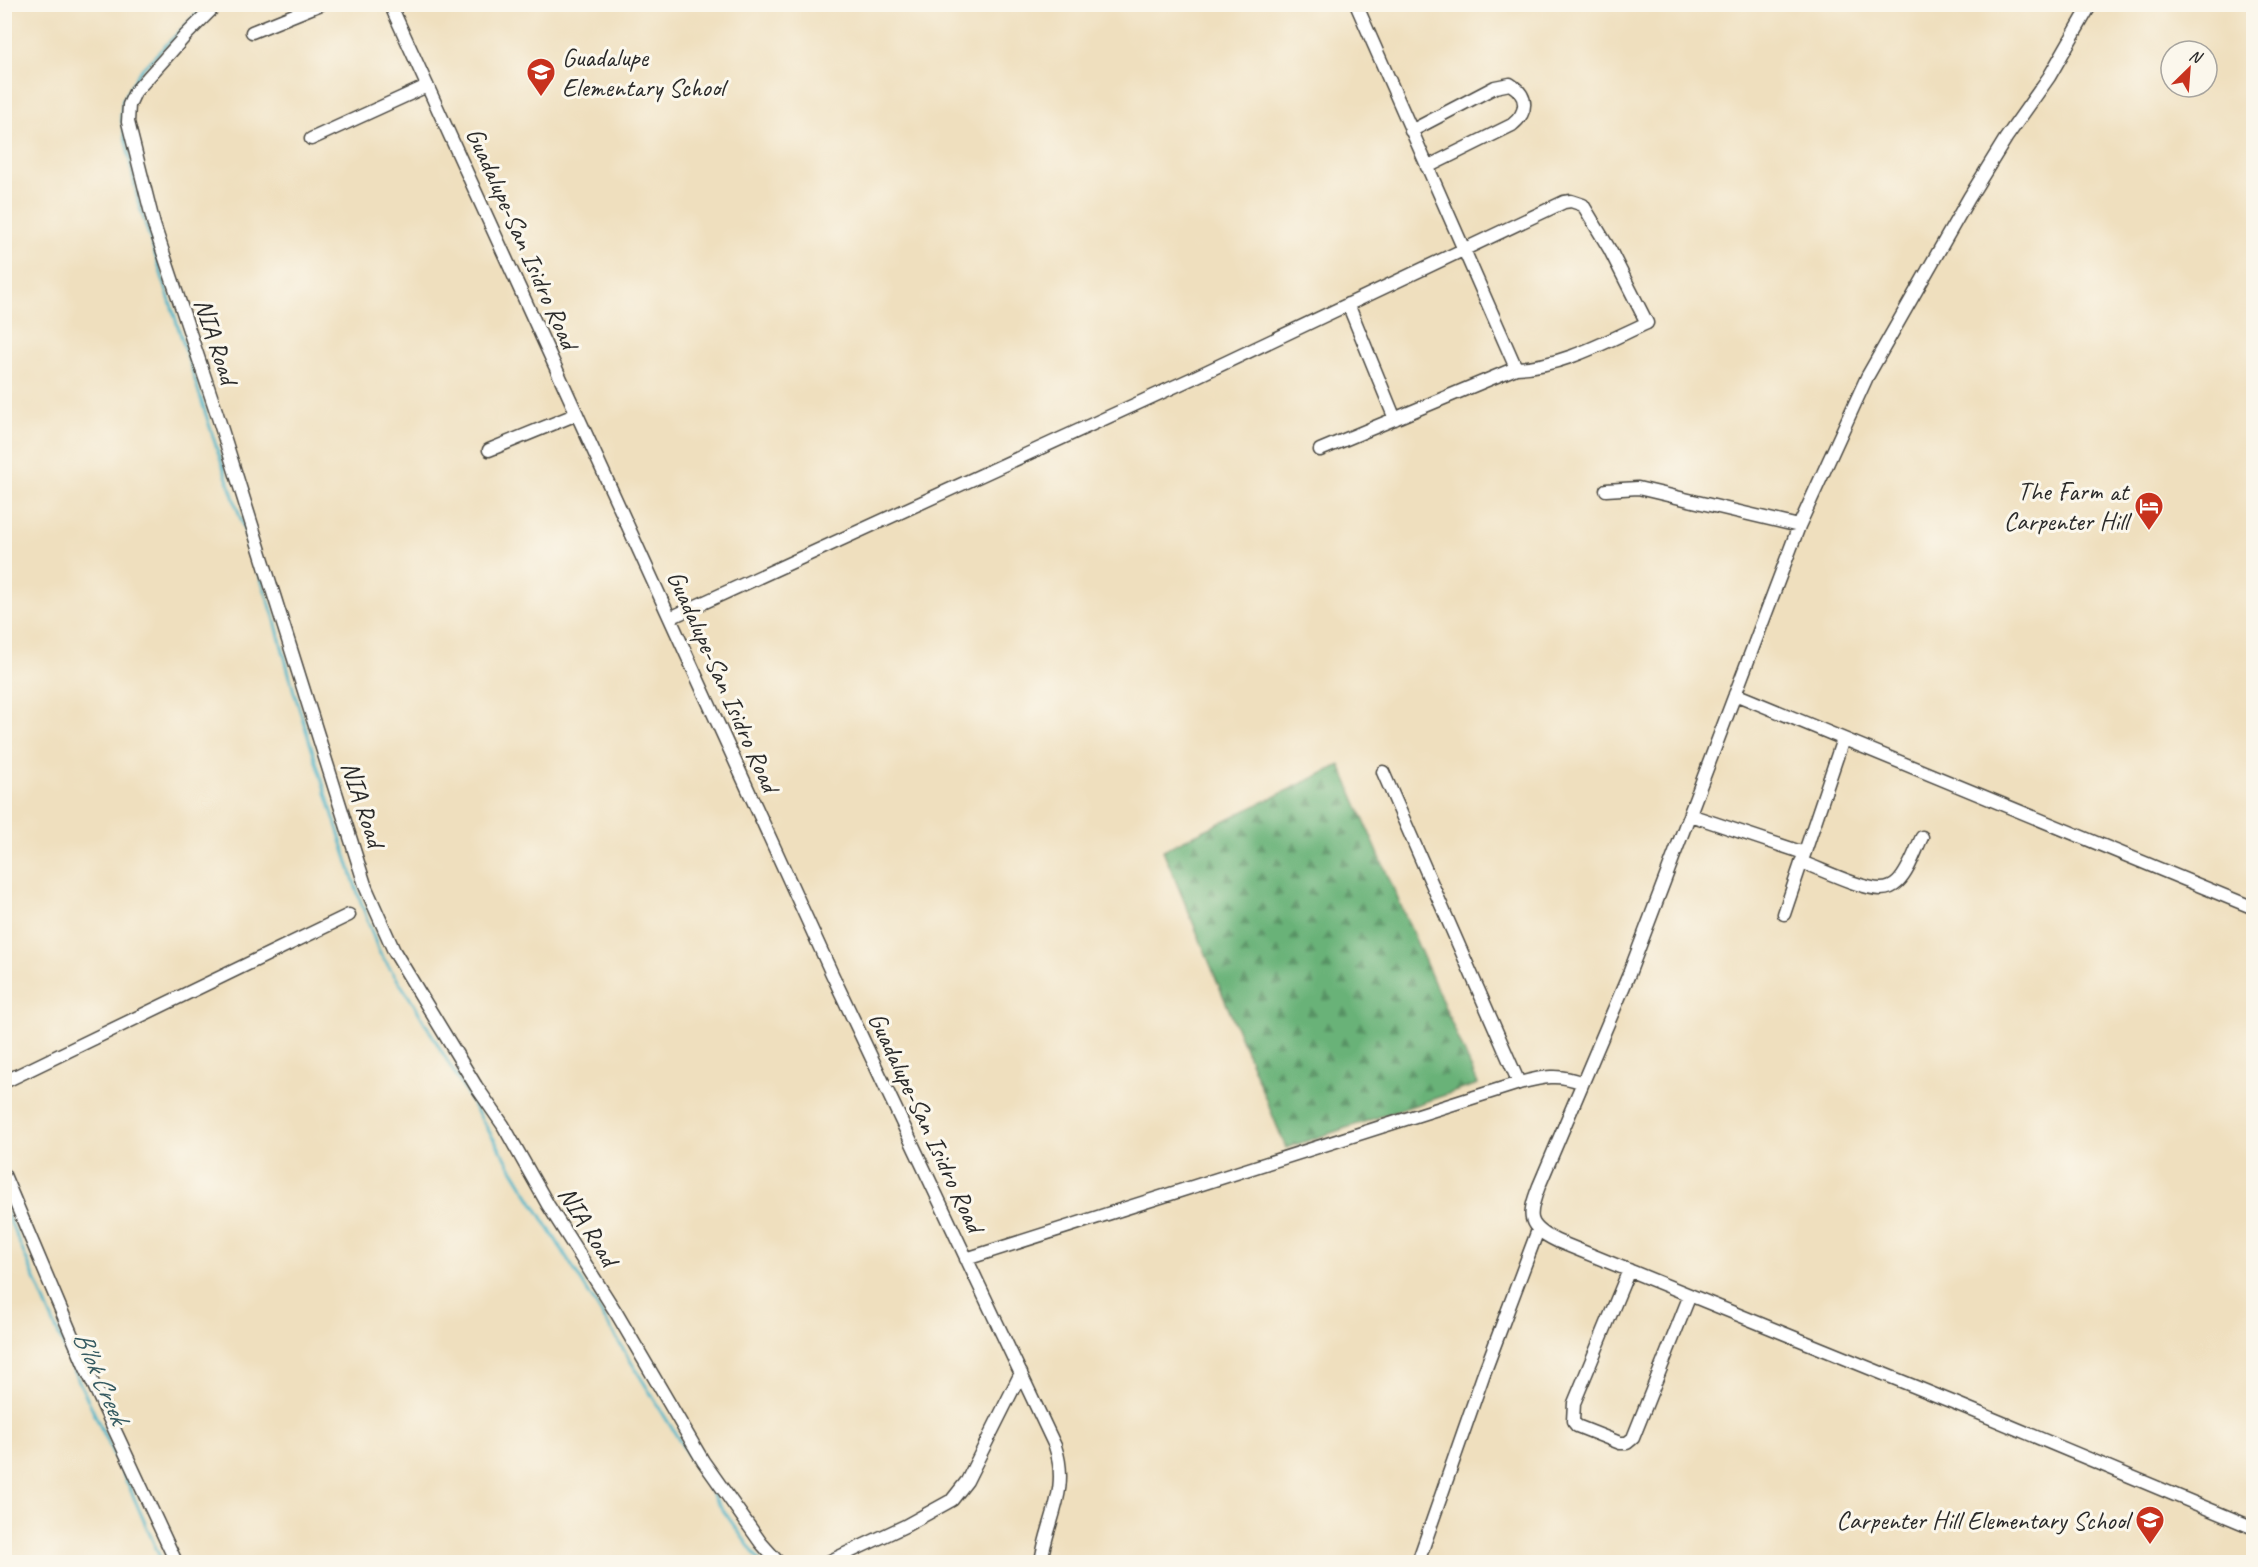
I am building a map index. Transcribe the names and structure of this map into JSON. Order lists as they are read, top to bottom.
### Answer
{
  "streets": {
    "street": ["Guadalupe-San Isidro Road", "NIA Road"]
  },
  "water": ["B'lok Creek"],
  "places": {
    "school or university": ["Guadalupe Elementary School", "Carpenter Hill Elementary School"],
    "hotel": ["The Farm at Carpenter Hill"]
  },
  "north": "top right"
}
